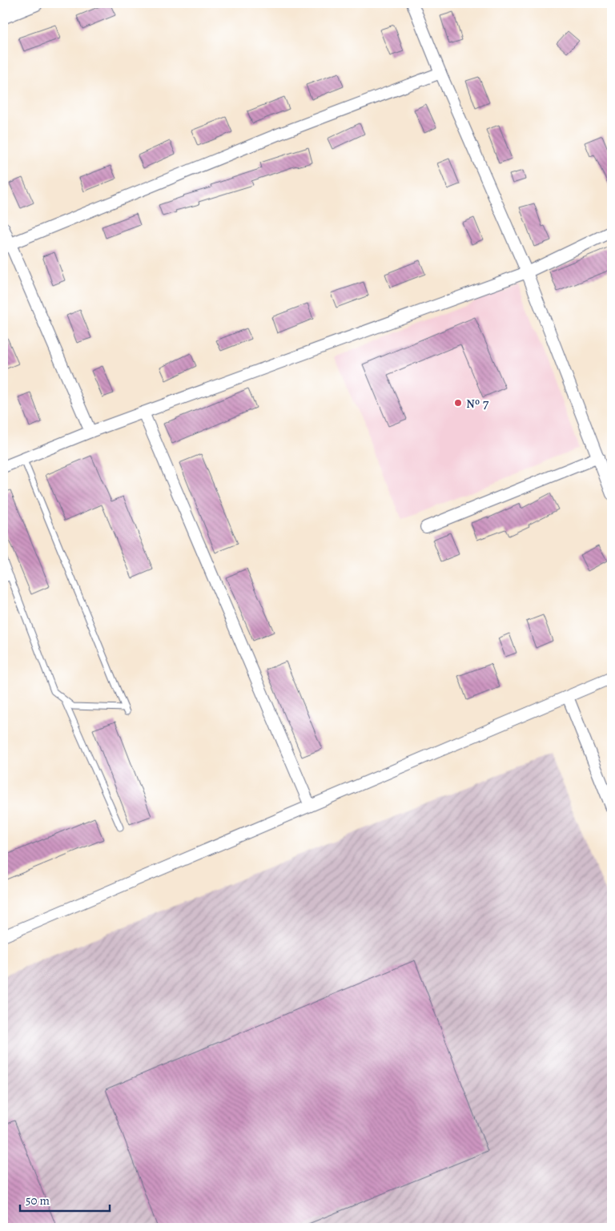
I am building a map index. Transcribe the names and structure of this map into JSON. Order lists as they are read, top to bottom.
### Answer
{
  "places": ["№ 7"],
  "scale_bar": "50 m"
}
